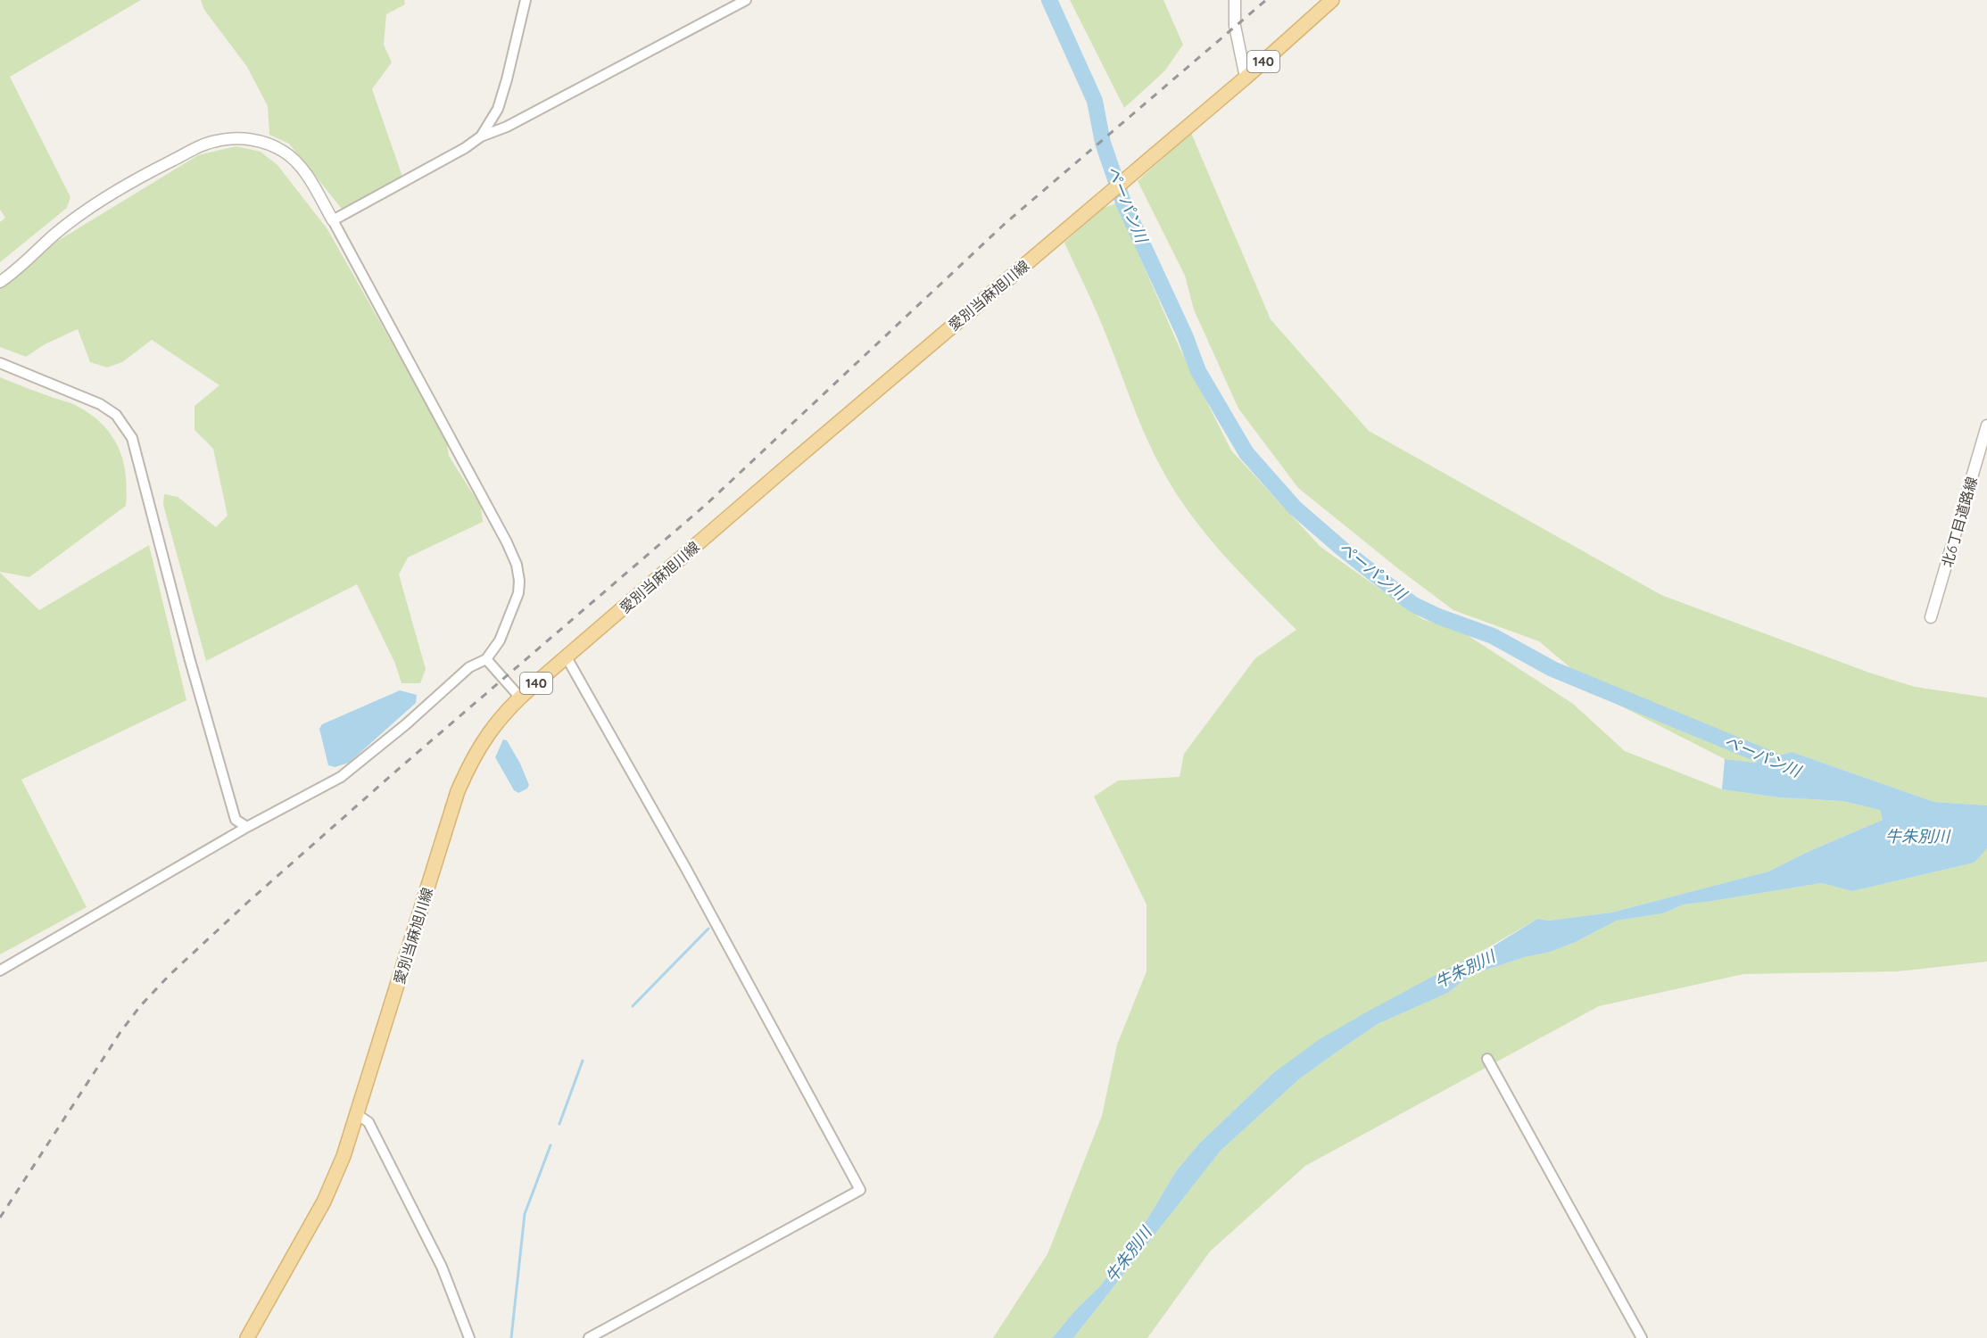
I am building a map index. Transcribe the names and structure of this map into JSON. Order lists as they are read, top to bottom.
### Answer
{
  "streets": {
    "main road": ["140", "愛別当麻旭川線"],
    "street": ["北6丁目道路線"]
  },
  "water": ["ペーパン川", "牛朱別川"]
}
